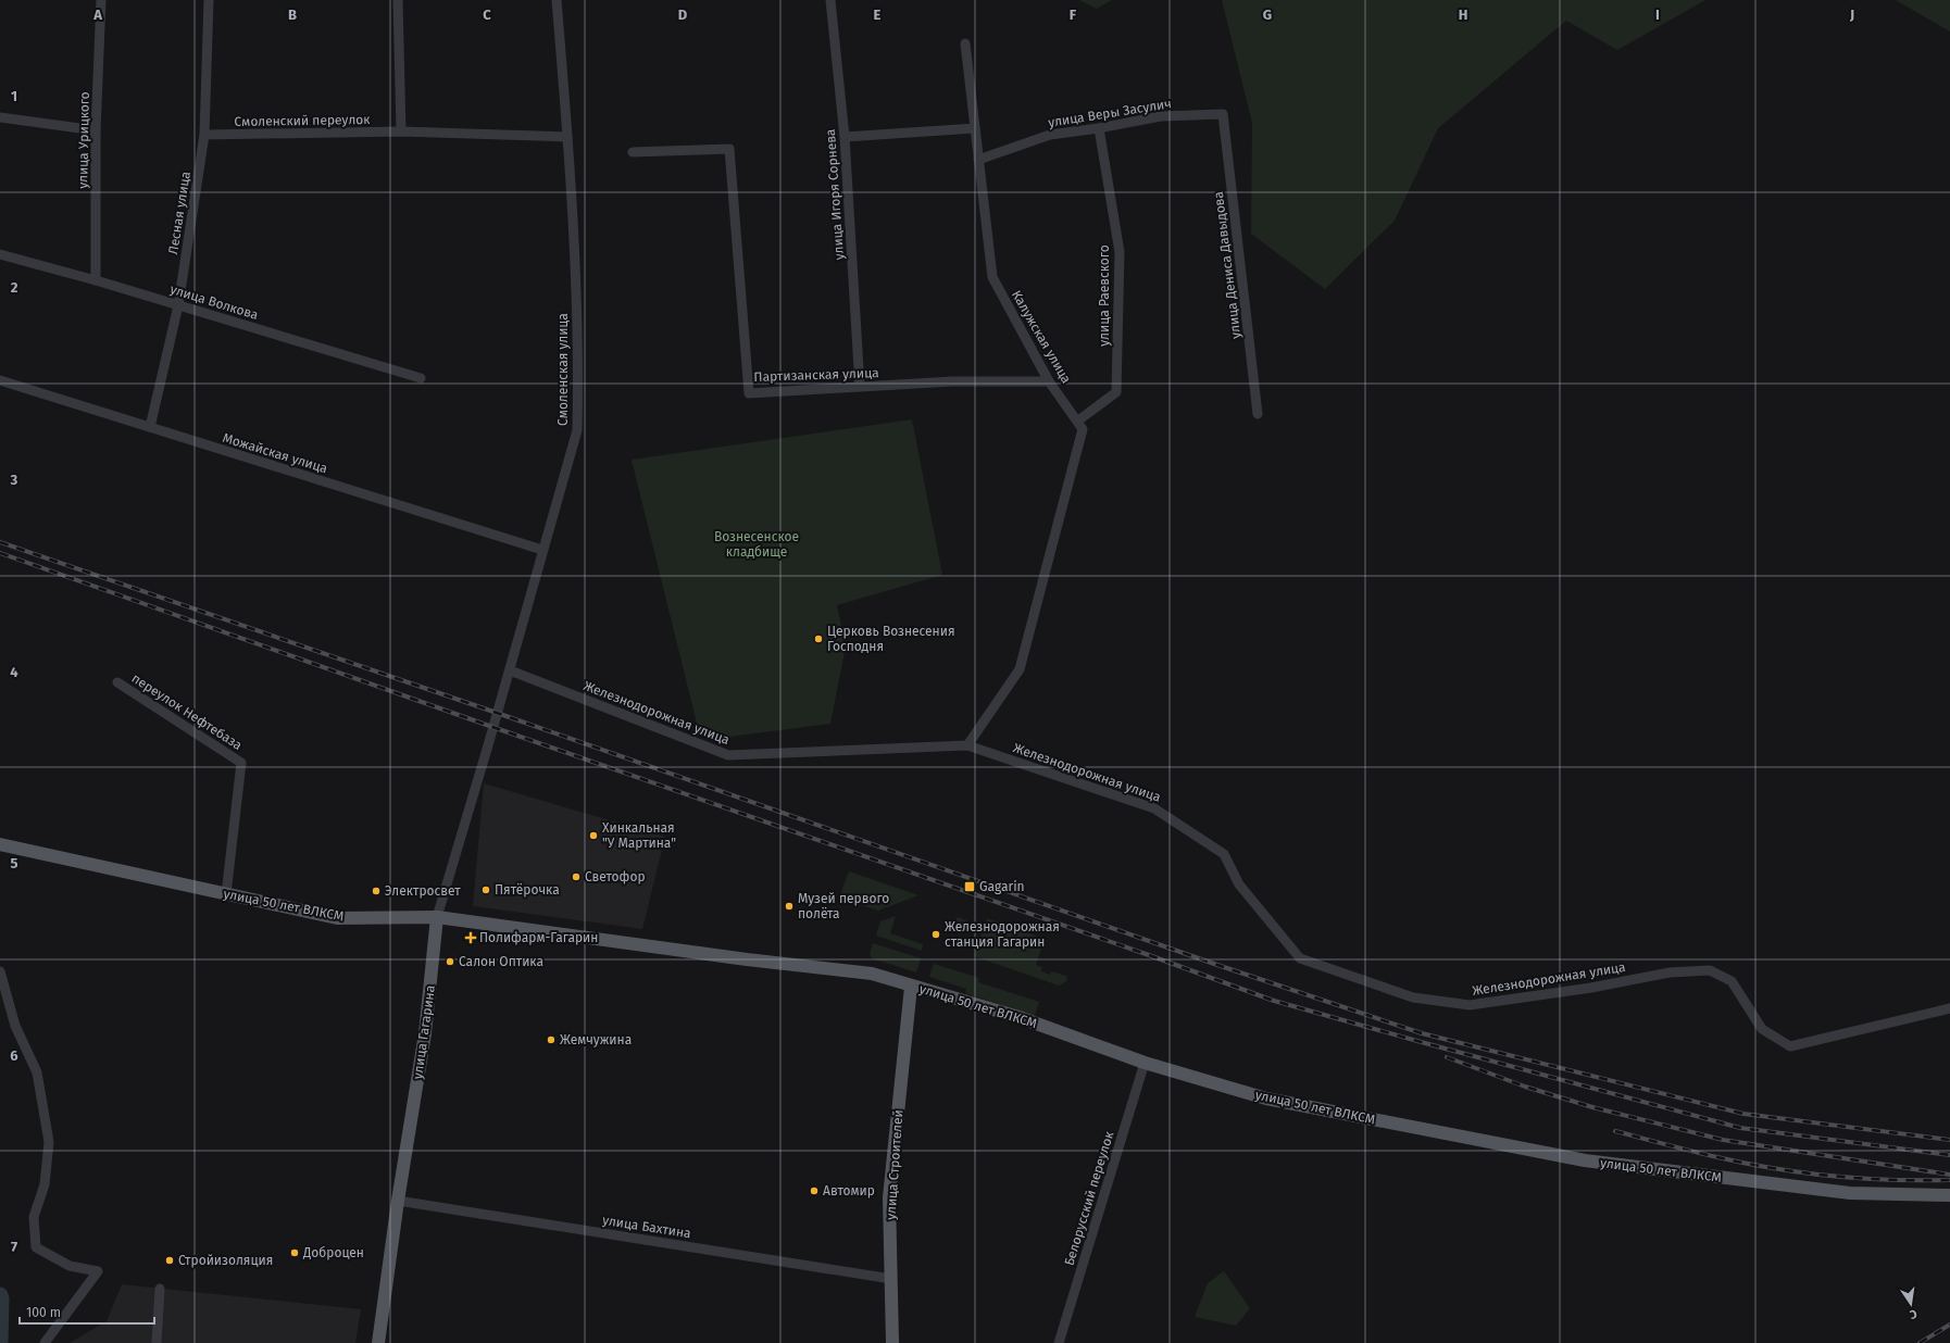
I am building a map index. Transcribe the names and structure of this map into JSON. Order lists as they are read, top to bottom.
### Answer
{
  "streets": {
    "main road": ["улица 50 лет ВЛКСМ", "улица Гагарина", "улица Строителей"],
    "street": [
      "улица Веры Засулич",
      "Смоленский переулок",
      "улица Урицкого",
      "улица Игоря Сорнева",
      "Лесная улица",
      "улица Дениса Давыдова",
      "улица Раевского",
      "улица Волкова",
      "Калужская улица",
      "Смоленская улица",
      "Партизанская улица",
      "Можайская улица",
      "переулок Нефтебаза",
      "Железнодорожная улица",
      "Белорусский переулок",
      "улица Бахтина"
    ]
  },
  "crossings": [
    ["улица Веры Засулич", "улица Дениса Давыдова"],
    ["улица Веры Засулич", "улица Раевского"],
    ["улица Веры Засулич", "Калужская улица"],
    ["Смоленский переулок", "Лесная улица"],
    ["Смоленский переулок", "Смоленская улица"],
    ["улица Урицкого", "улица Волкова"],
    ["улица Игоря Сорнева", "Партизанская улица"],
    ["Лесная улица", "улица Волкова"],
    ["Лесная улица", "Можайская улица"],
    ["улица Раевского", "Калужская улица"],
    ["Калужская улица", "Партизанская улица"],
    ["Смоленская улица", "Можайская улица"],
    ["Смоленская улица", "Железнодорожная улица"],
    ["Смоленская улица", "улица Гагарина"],
    ["переулок Нефтебаза", "улица 50 лет ВЛКСМ"],
    ["улица 50 лет ВЛКСМ", "улица Гагарина"],
    ["улица 50 лет ВЛКСМ", "улица Строителей"],
    ["улица 50 лет ВЛКСМ", "Белорусский переулок"],
    ["улица Гагарина", "улица Бахтина"],
    ["улица Строителей", "улица Бахтина"]
  ],
  "parks": ["Вознесенское кладбище"],
  "places": {
    "other": [
      "Церковь Вознесения Господня",
      "Хинкальная \"У Мартина\"",
      "Светофор",
      "Пятёрочка",
      "Электросвет",
      "Музей первого полёта",
      "Железнодорожная станция Гагарин",
      "Салон Оптика",
      "Жемчужина",
      "Автомир",
      "Доброцен",
      "Стройизоляция"
    ],
    "transit": ["Gagarin"],
    "health": ["Полифарм-Гагарин"]
  },
  "scale_bar": "100 m",
  "north": "bottom",
  "grid": {
    "columns": [
      "A",
      "B",
      "C",
      "D",
      "E",
      "F",
      "G",
      "H",
      "I",
      "J"
    ],
    "rows": [
      "1",
      "2",
      "3",
      "4",
      "5",
      "6",
      "7"
    ]
  }
}
